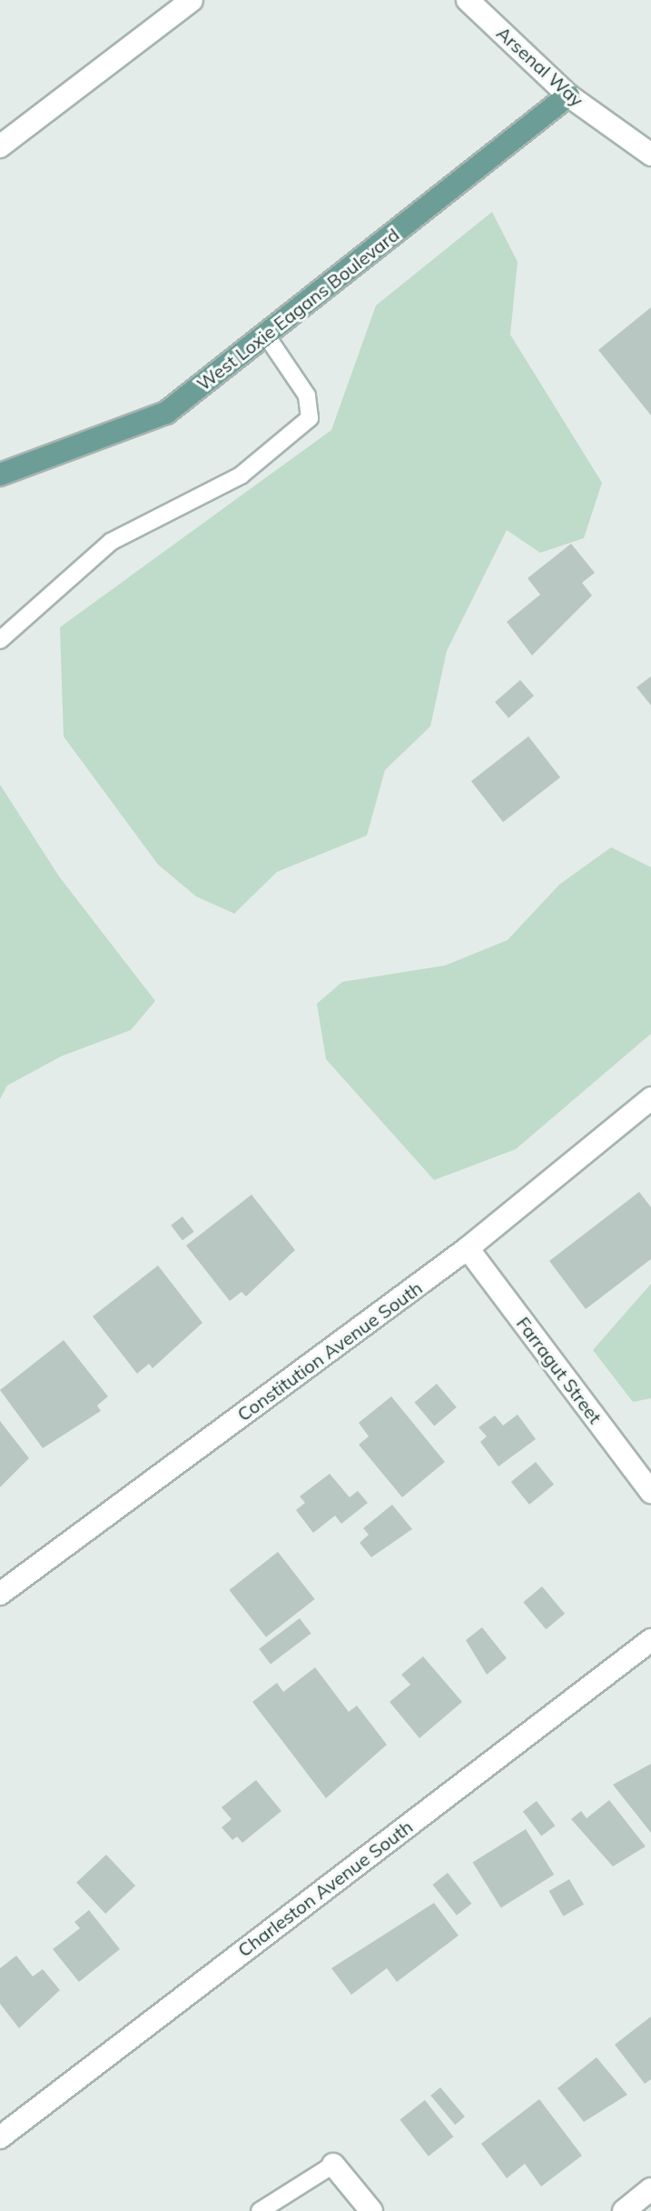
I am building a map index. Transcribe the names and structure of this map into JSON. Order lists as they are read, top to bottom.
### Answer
{
  "streets": {
    "main road": ["West Loxie Eagans Boulevard"],
    "street": [
      "Arsenal Way",
      "Constitution Avenue South",
      "Farragut Street",
      "Charleston Avenue South"
    ]
  },
  "crossings": [
    ["Arsenal Way", "West Loxie Eagans Boulevard"],
    ["Constitution Avenue South", "Farragut Street"]
  ]
}
